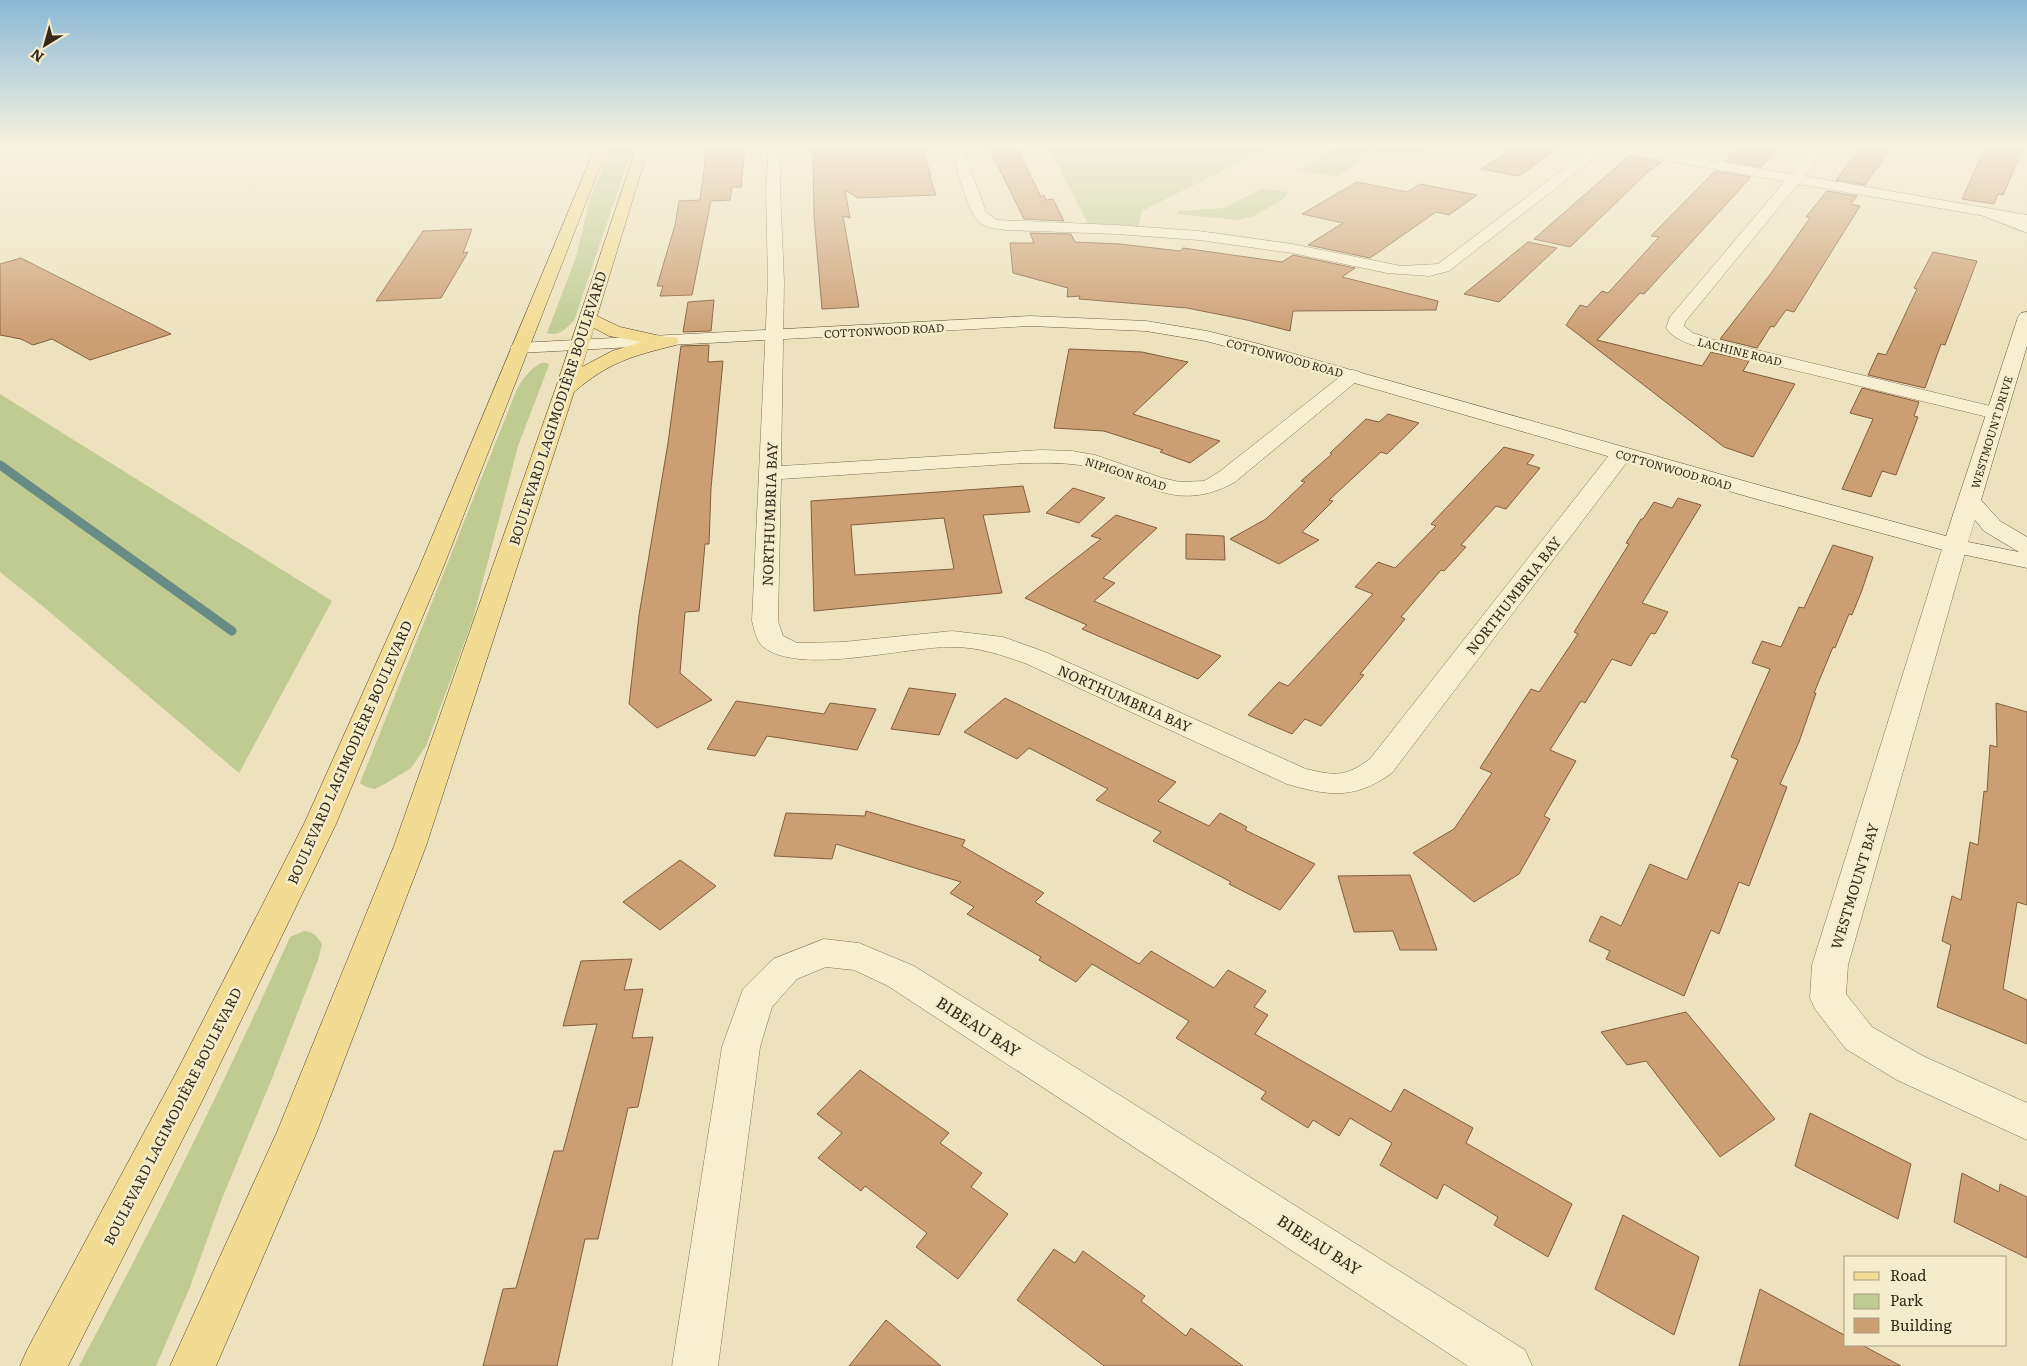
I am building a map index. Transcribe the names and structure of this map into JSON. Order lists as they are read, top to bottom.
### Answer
{
  "streets": {
    "main road": ["BOULEVARD LAGIMODIÈRE BOULEVARD"],
    "street": [
      "COTTONWOOD ROAD",
      "LACHINE ROAD",
      "WESTMOUNT DRIVE",
      "NIPIGON ROAD",
      "NORTHUMBRIA BAY",
      "WESTMOUNT BAY",
      "BIBEAU BAY"
    ]
  },
  "crossings": [
    ["COTTONWOOD ROAD", "BOULEVARD LAGIMODIÈRE BOULEVARD"],
    ["COTTONWOOD ROAD", "WESTMOUNT DRIVE"],
    ["COTTONWOOD ROAD", "NIPIGON ROAD"],
    ["COTTONWOOD ROAD", "NORTHUMBRIA BAY"],
    ["COTTONWOOD ROAD", "WESTMOUNT BAY"],
    ["LACHINE ROAD", "WESTMOUNT DRIVE"],
    ["WESTMOUNT DRIVE", "WESTMOUNT BAY"],
    ["NIPIGON ROAD", "NORTHUMBRIA BAY"]
  ],
  "legend": ["Road", "Park", "Building"],
  "north": "bottom left"
}
